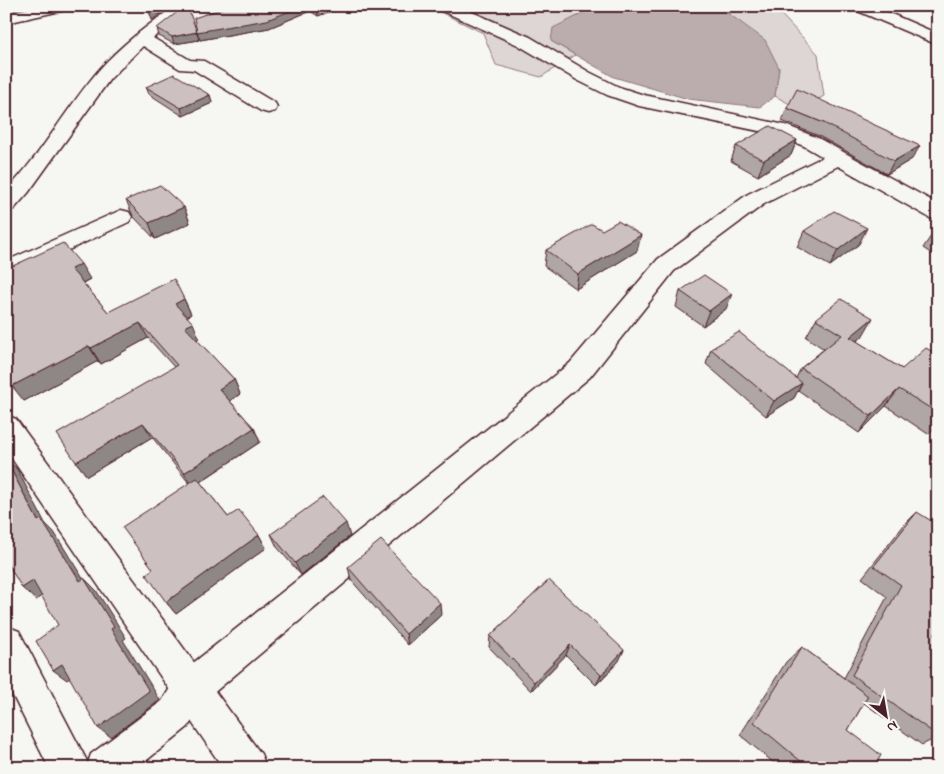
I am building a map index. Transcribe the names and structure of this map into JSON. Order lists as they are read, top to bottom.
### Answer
{
  "north": "bottom right"
}
